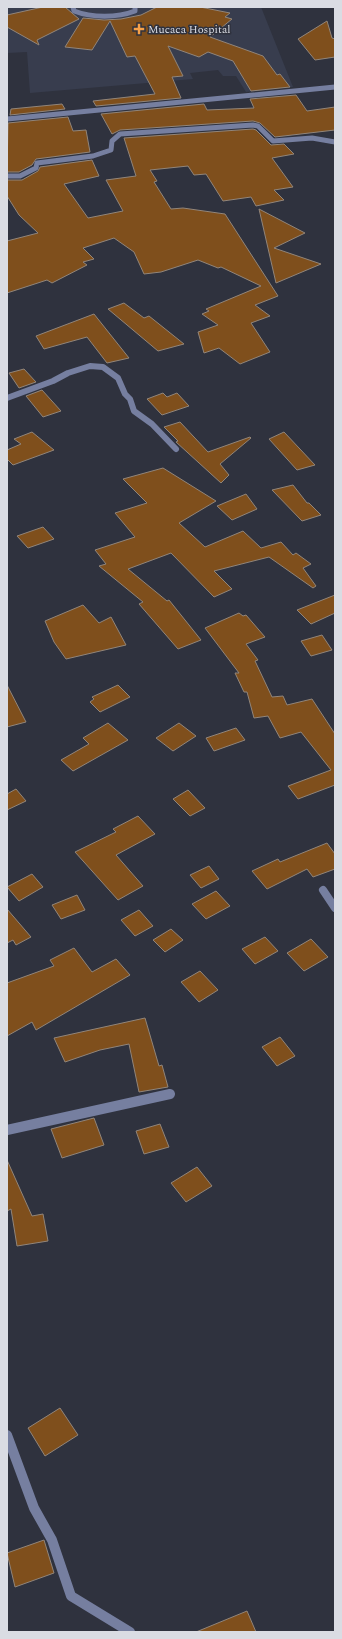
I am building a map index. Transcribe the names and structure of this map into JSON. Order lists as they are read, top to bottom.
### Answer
{
  "places": {
    "health": ["Mucaca Hospital"]
  }
}
